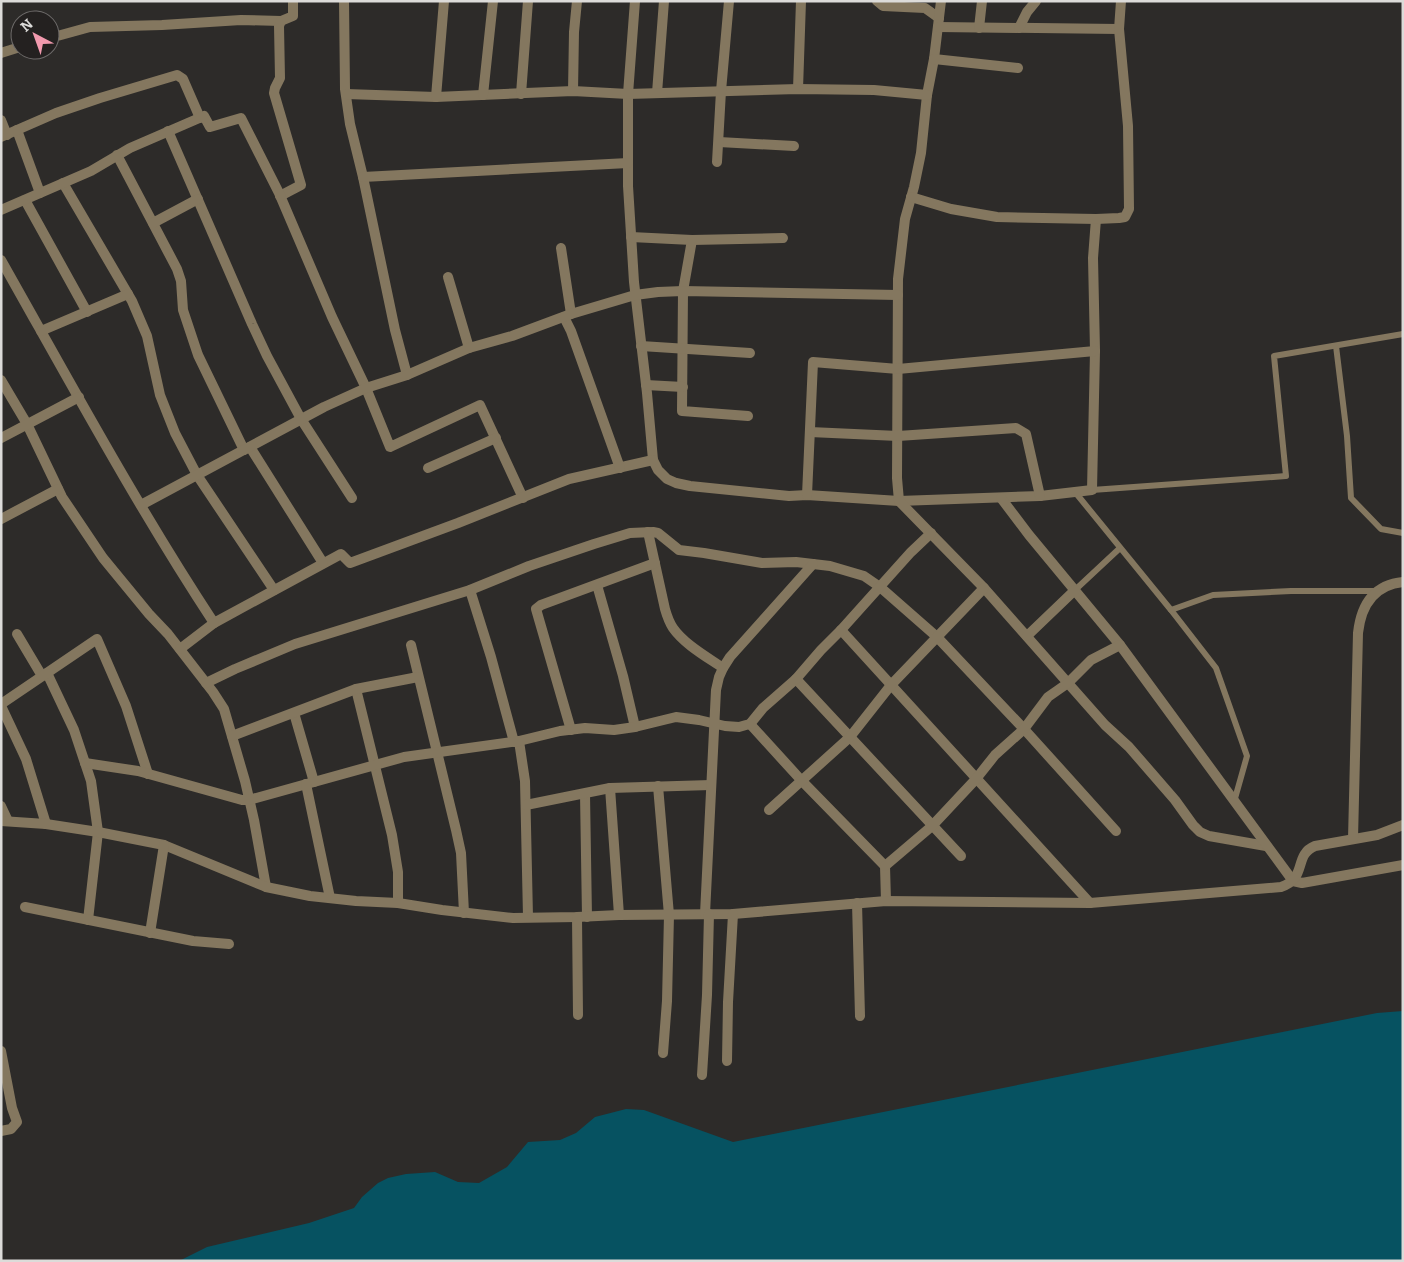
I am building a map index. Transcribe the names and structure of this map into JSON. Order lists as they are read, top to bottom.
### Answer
{
  "north": "top left"
}
